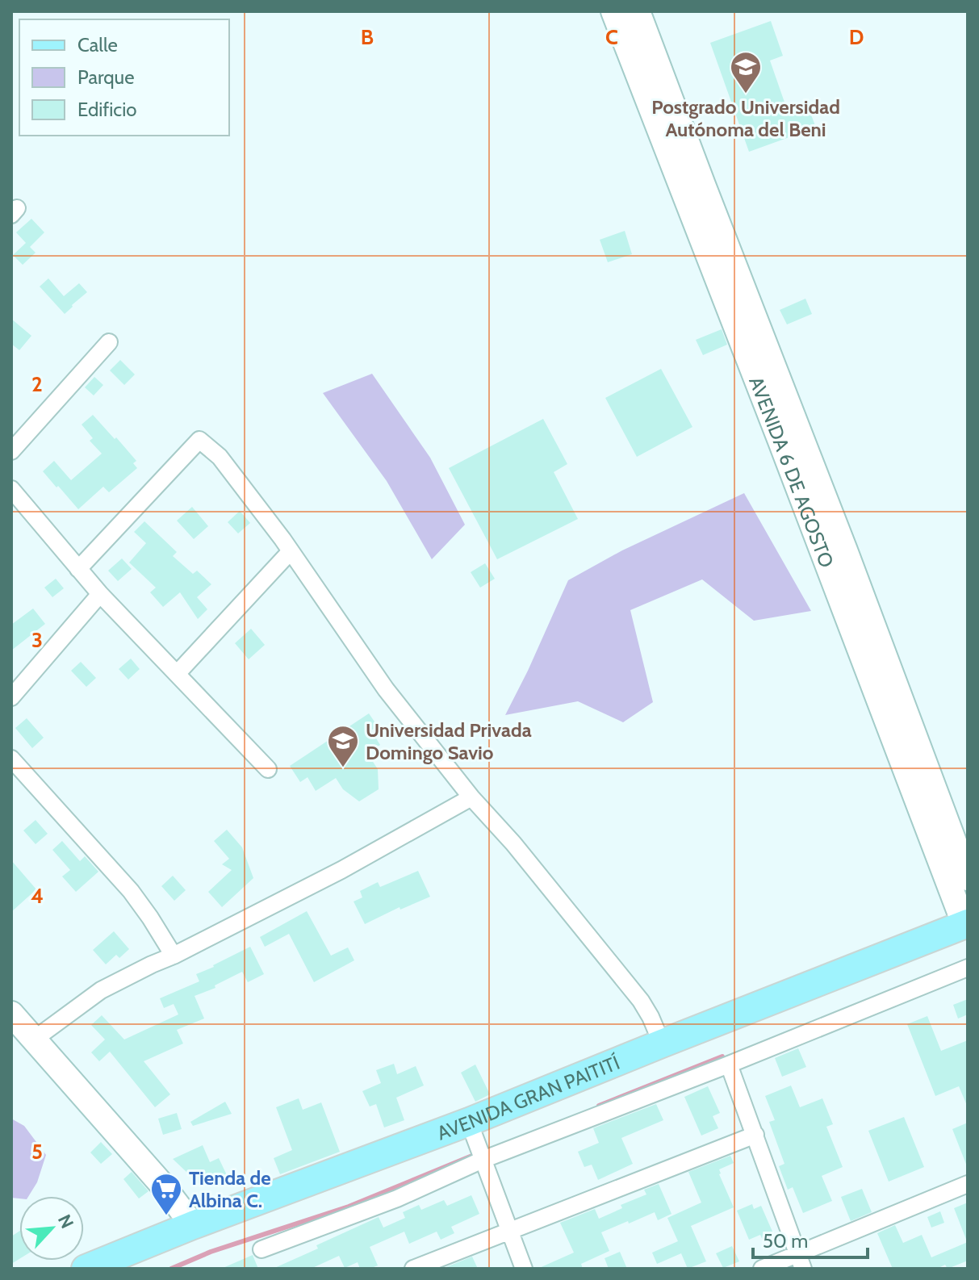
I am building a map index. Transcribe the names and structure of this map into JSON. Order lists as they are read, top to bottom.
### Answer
{
  "streets": {
    "main road": ["AVENIDA GRAN PAITITÍ"],
    "street": ["AVENIDA 6 DE AGOSTO"]
  },
  "crossings": [
    ["AVENIDA 6 DE AGOSTO", "AVENIDA GRAN PAITITÍ"]
  ],
  "places": {
    "school or university": ["Postgrado Universidad Autónoma del Beni", "Universidad Privada Domingo Savio"],
    "supermarket": ["Tienda de Albina C."]
  },
  "legend": ["Calle", "Parque", "Edificio"],
  "scale_bar": "50 m",
  "north": "top right",
  "grid": {
    "columns": ["B", "C", "D"],
    "rows": [
      "2",
      "3",
      "4",
      "5"
    ]
  }
}
